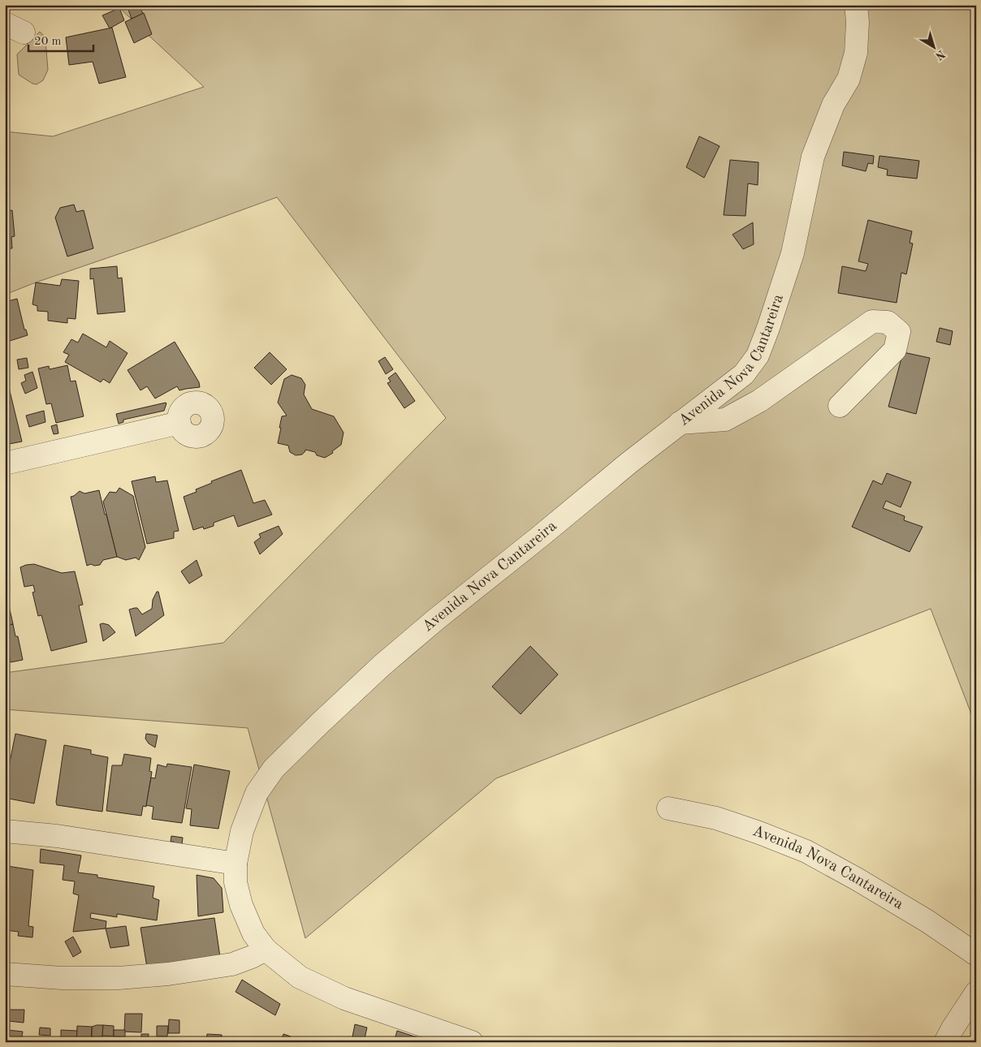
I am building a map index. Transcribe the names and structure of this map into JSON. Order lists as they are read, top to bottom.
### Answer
{
  "streets": {
    "street": ["Avenida Nova Cantareira"]
  },
  "scale_bar": "20 m",
  "north": "bottom right"
}
